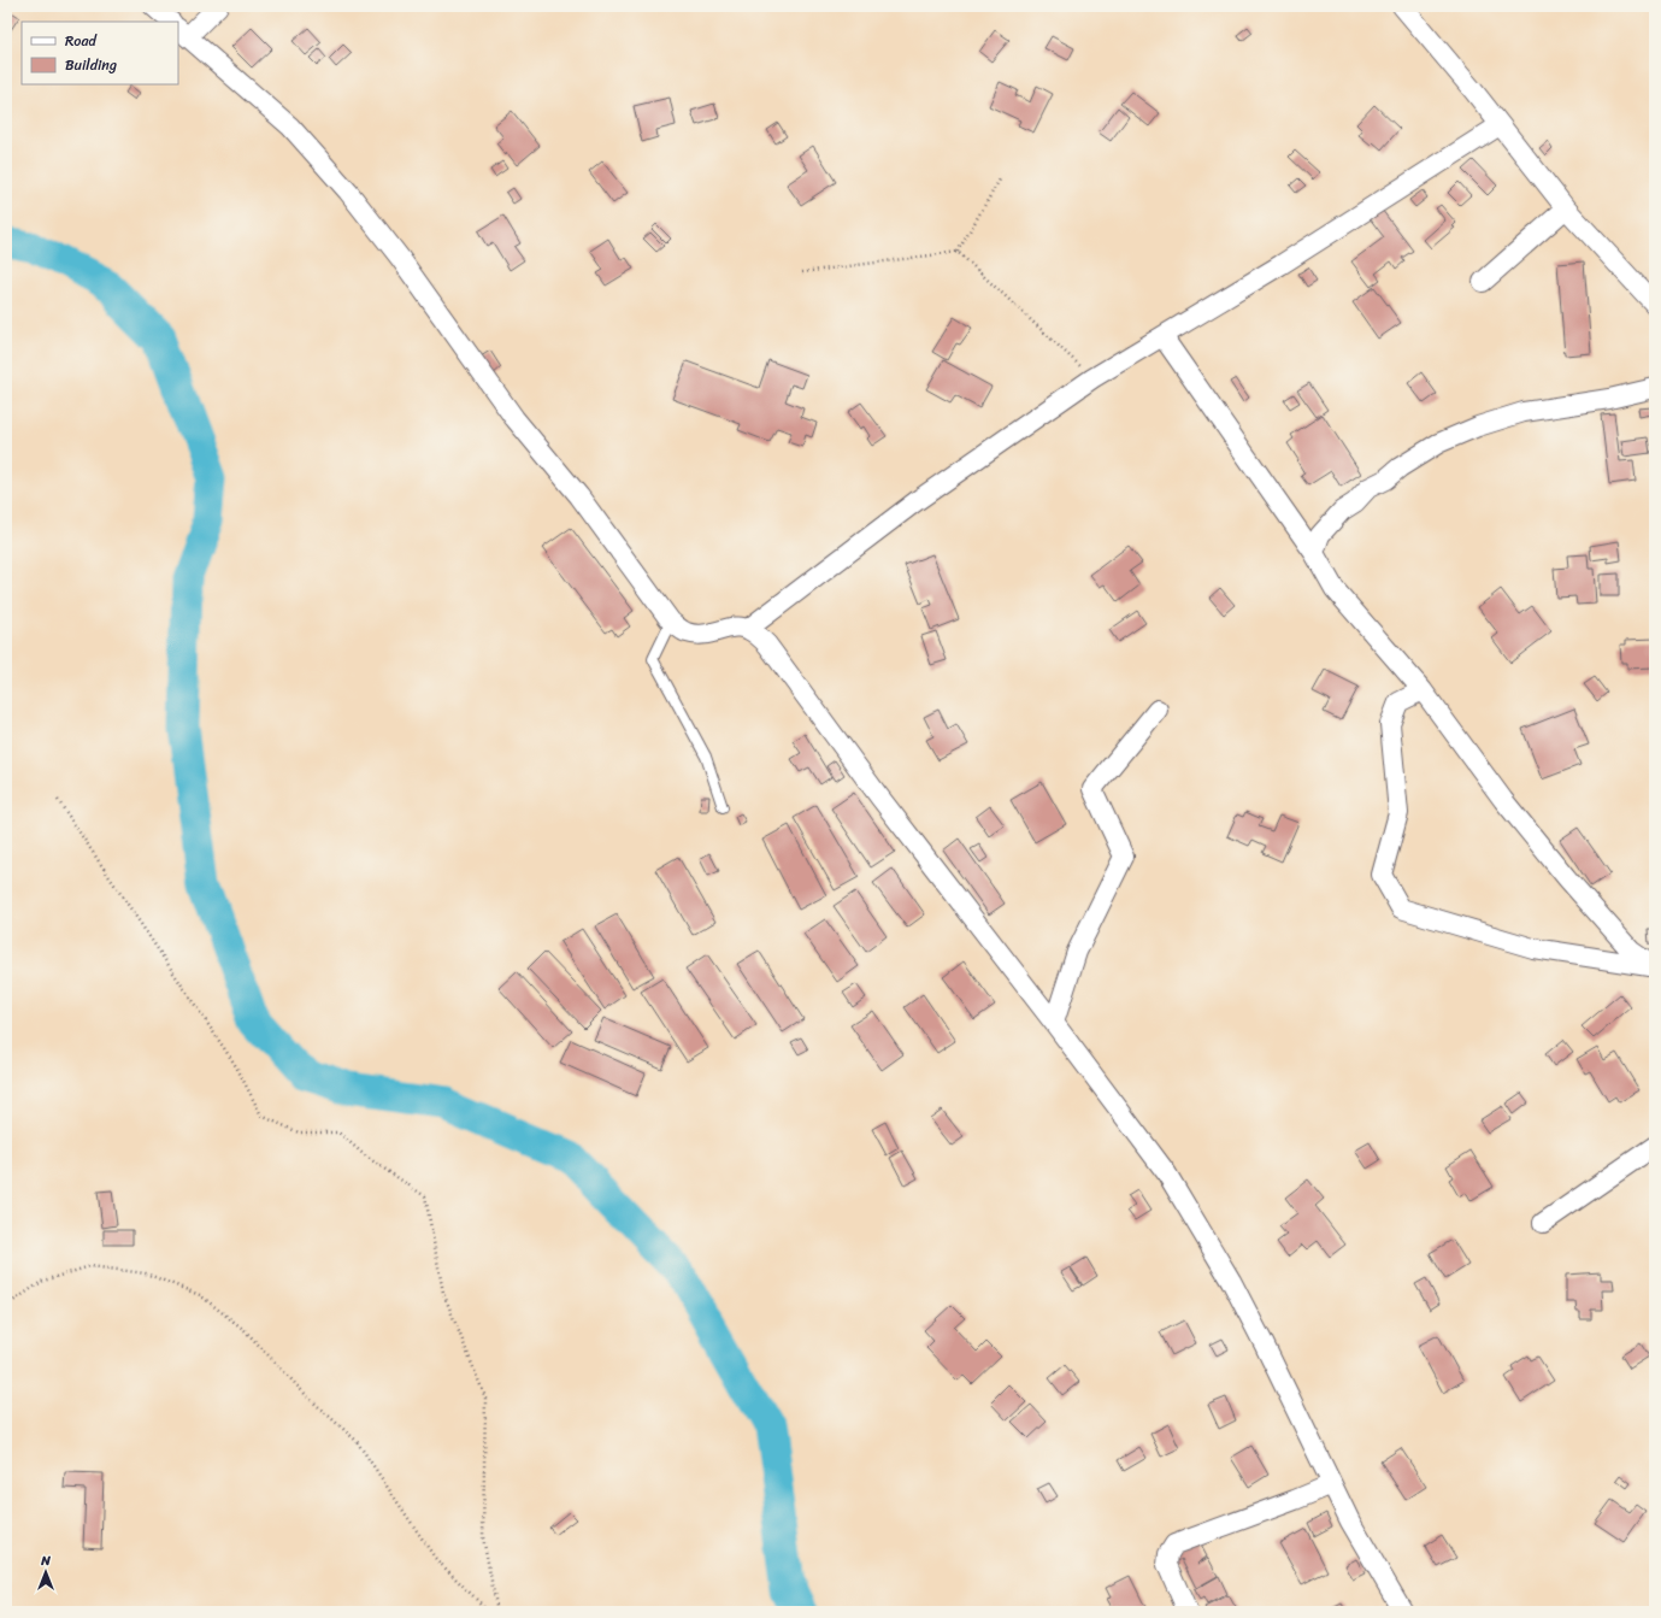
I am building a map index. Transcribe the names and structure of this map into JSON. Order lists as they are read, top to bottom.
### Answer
{
  "legend": ["Road", "Building"],
  "north": "top"
}
